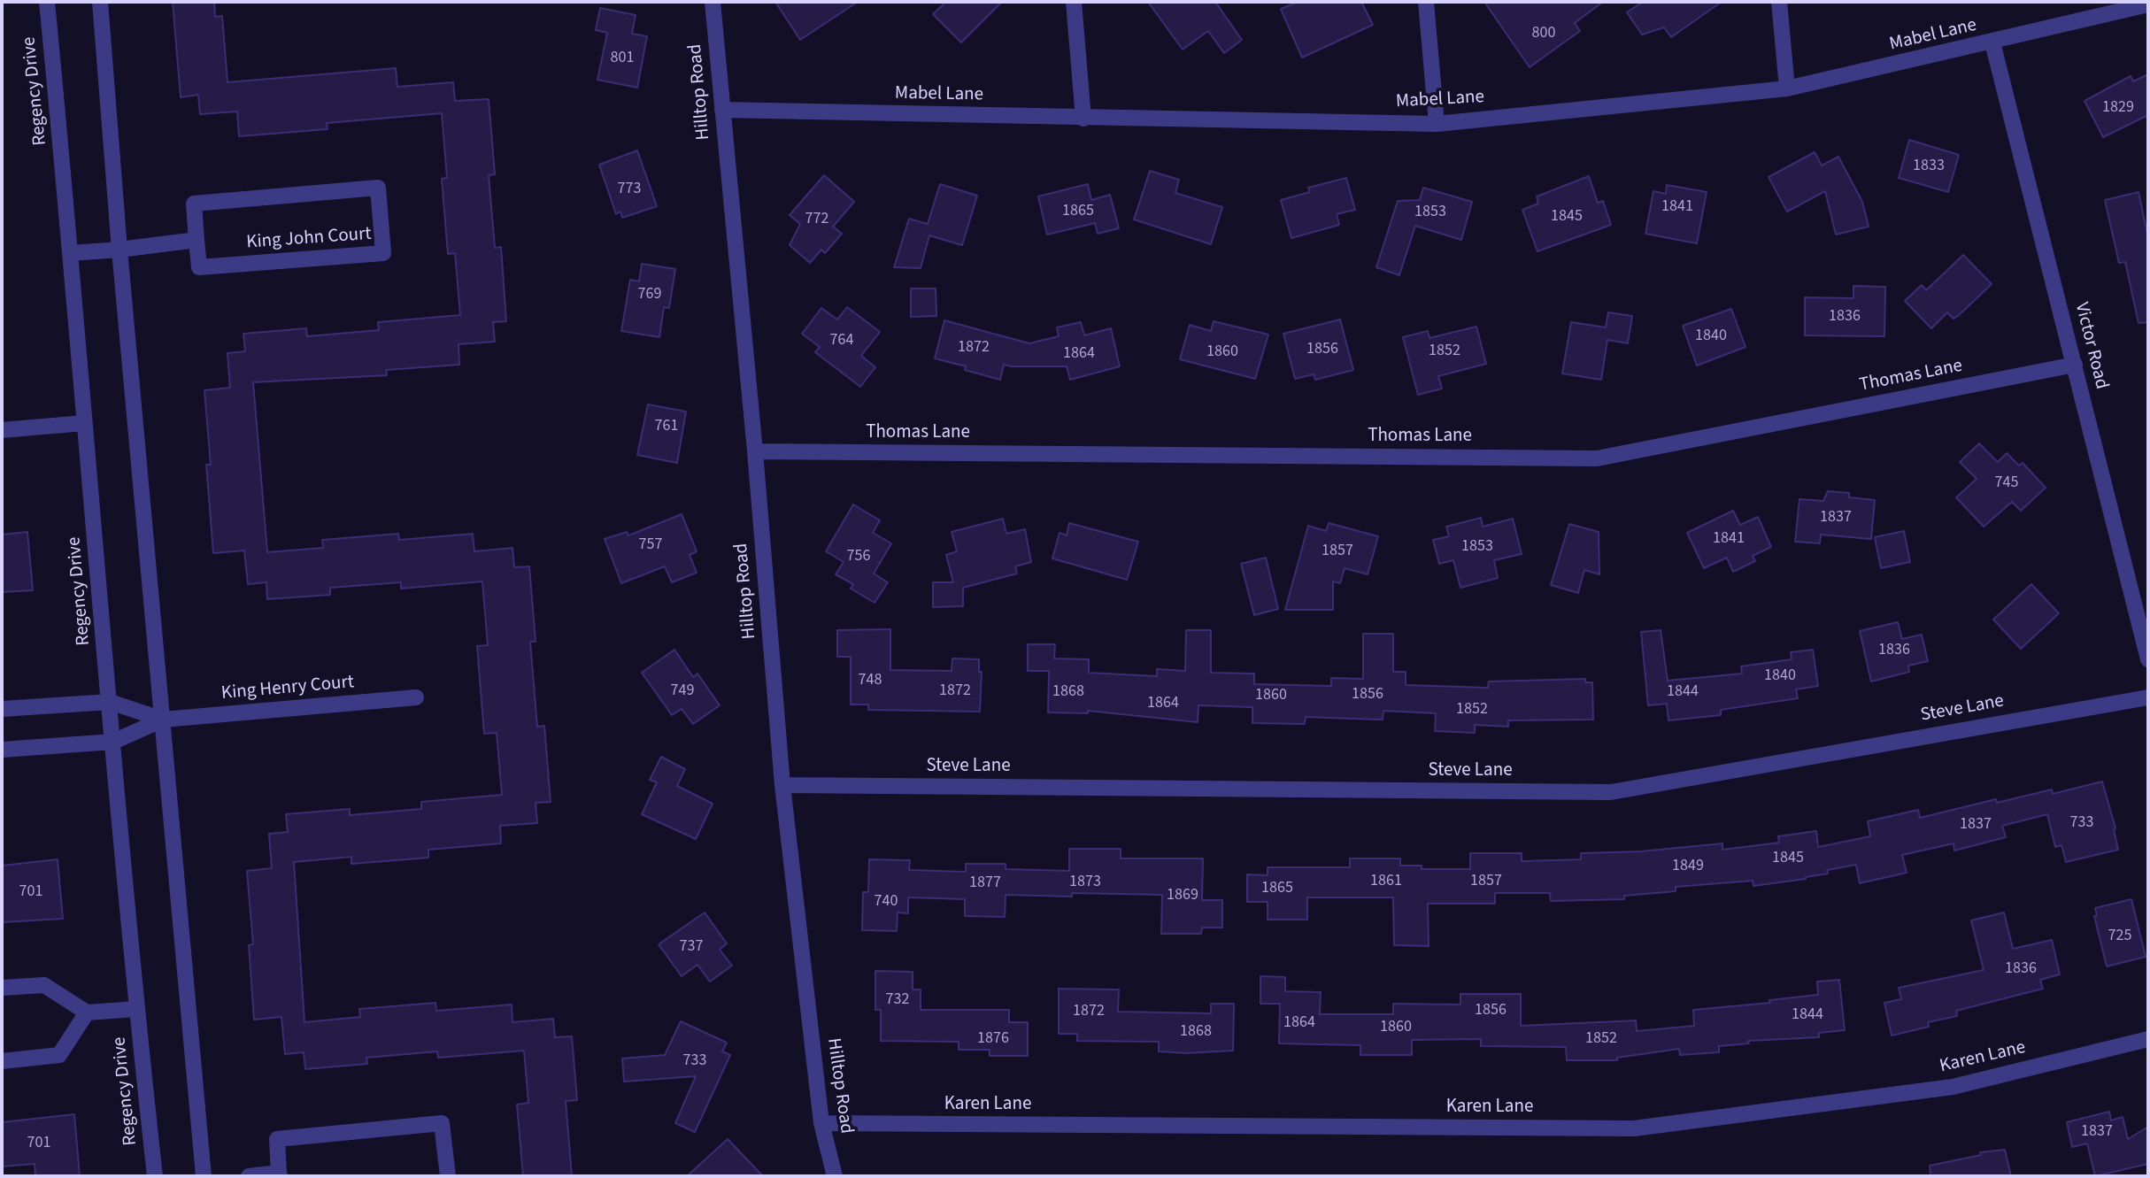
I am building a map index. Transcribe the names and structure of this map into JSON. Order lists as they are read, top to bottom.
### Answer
{
  "streets": {
    "street": [
      "Mabel Lane",
      "Regency Drive",
      "Hilltop Road",
      "King John Court",
      "Victor Road",
      "Thomas Lane",
      "King Henry Court",
      "Steve Lane",
      "Karen Lane"
    ]
  },
  "crossings": [
    ["Mabel Lane", "Hilltop Road"],
    ["Mabel Lane", "Victor Road"],
    ["Hilltop Road", "Thomas Lane"],
    ["Hilltop Road", "Steve Lane"],
    ["Hilltop Road", "Karen Lane"],
    ["Victor Road", "Thomas Lane"]
  ],
  "house_numbers": [
    "800",
    "801",
    "1829",
    "1833",
    "773",
    "1841",
    "1865",
    "1853",
    "1845",
    "772",
    "769",
    "1836",
    "1840",
    "764",
    "1872",
    "1856",
    "1852",
    "1860",
    "1864",
    "761",
    "745",
    "1837",
    "1841",
    "757",
    "1853",
    "1857",
    "756",
    "1836",
    "1840",
    "748",
    "749",
    "1872",
    "1868",
    "1844",
    "1856",
    "1860",
    "1864",
    "1852",
    "733",
    "1837",
    "1845",
    "1849",
    "1861",
    "1857",
    "1873",
    "1877",
    "1865",
    "701",
    "1869",
    "740",
    "725",
    "737",
    "1836",
    "732",
    "1856",
    "1872",
    "1844",
    "1864",
    "1860",
    "1868",
    "1876",
    "1852",
    "733",
    "1837",
    "701"
  ]
}
